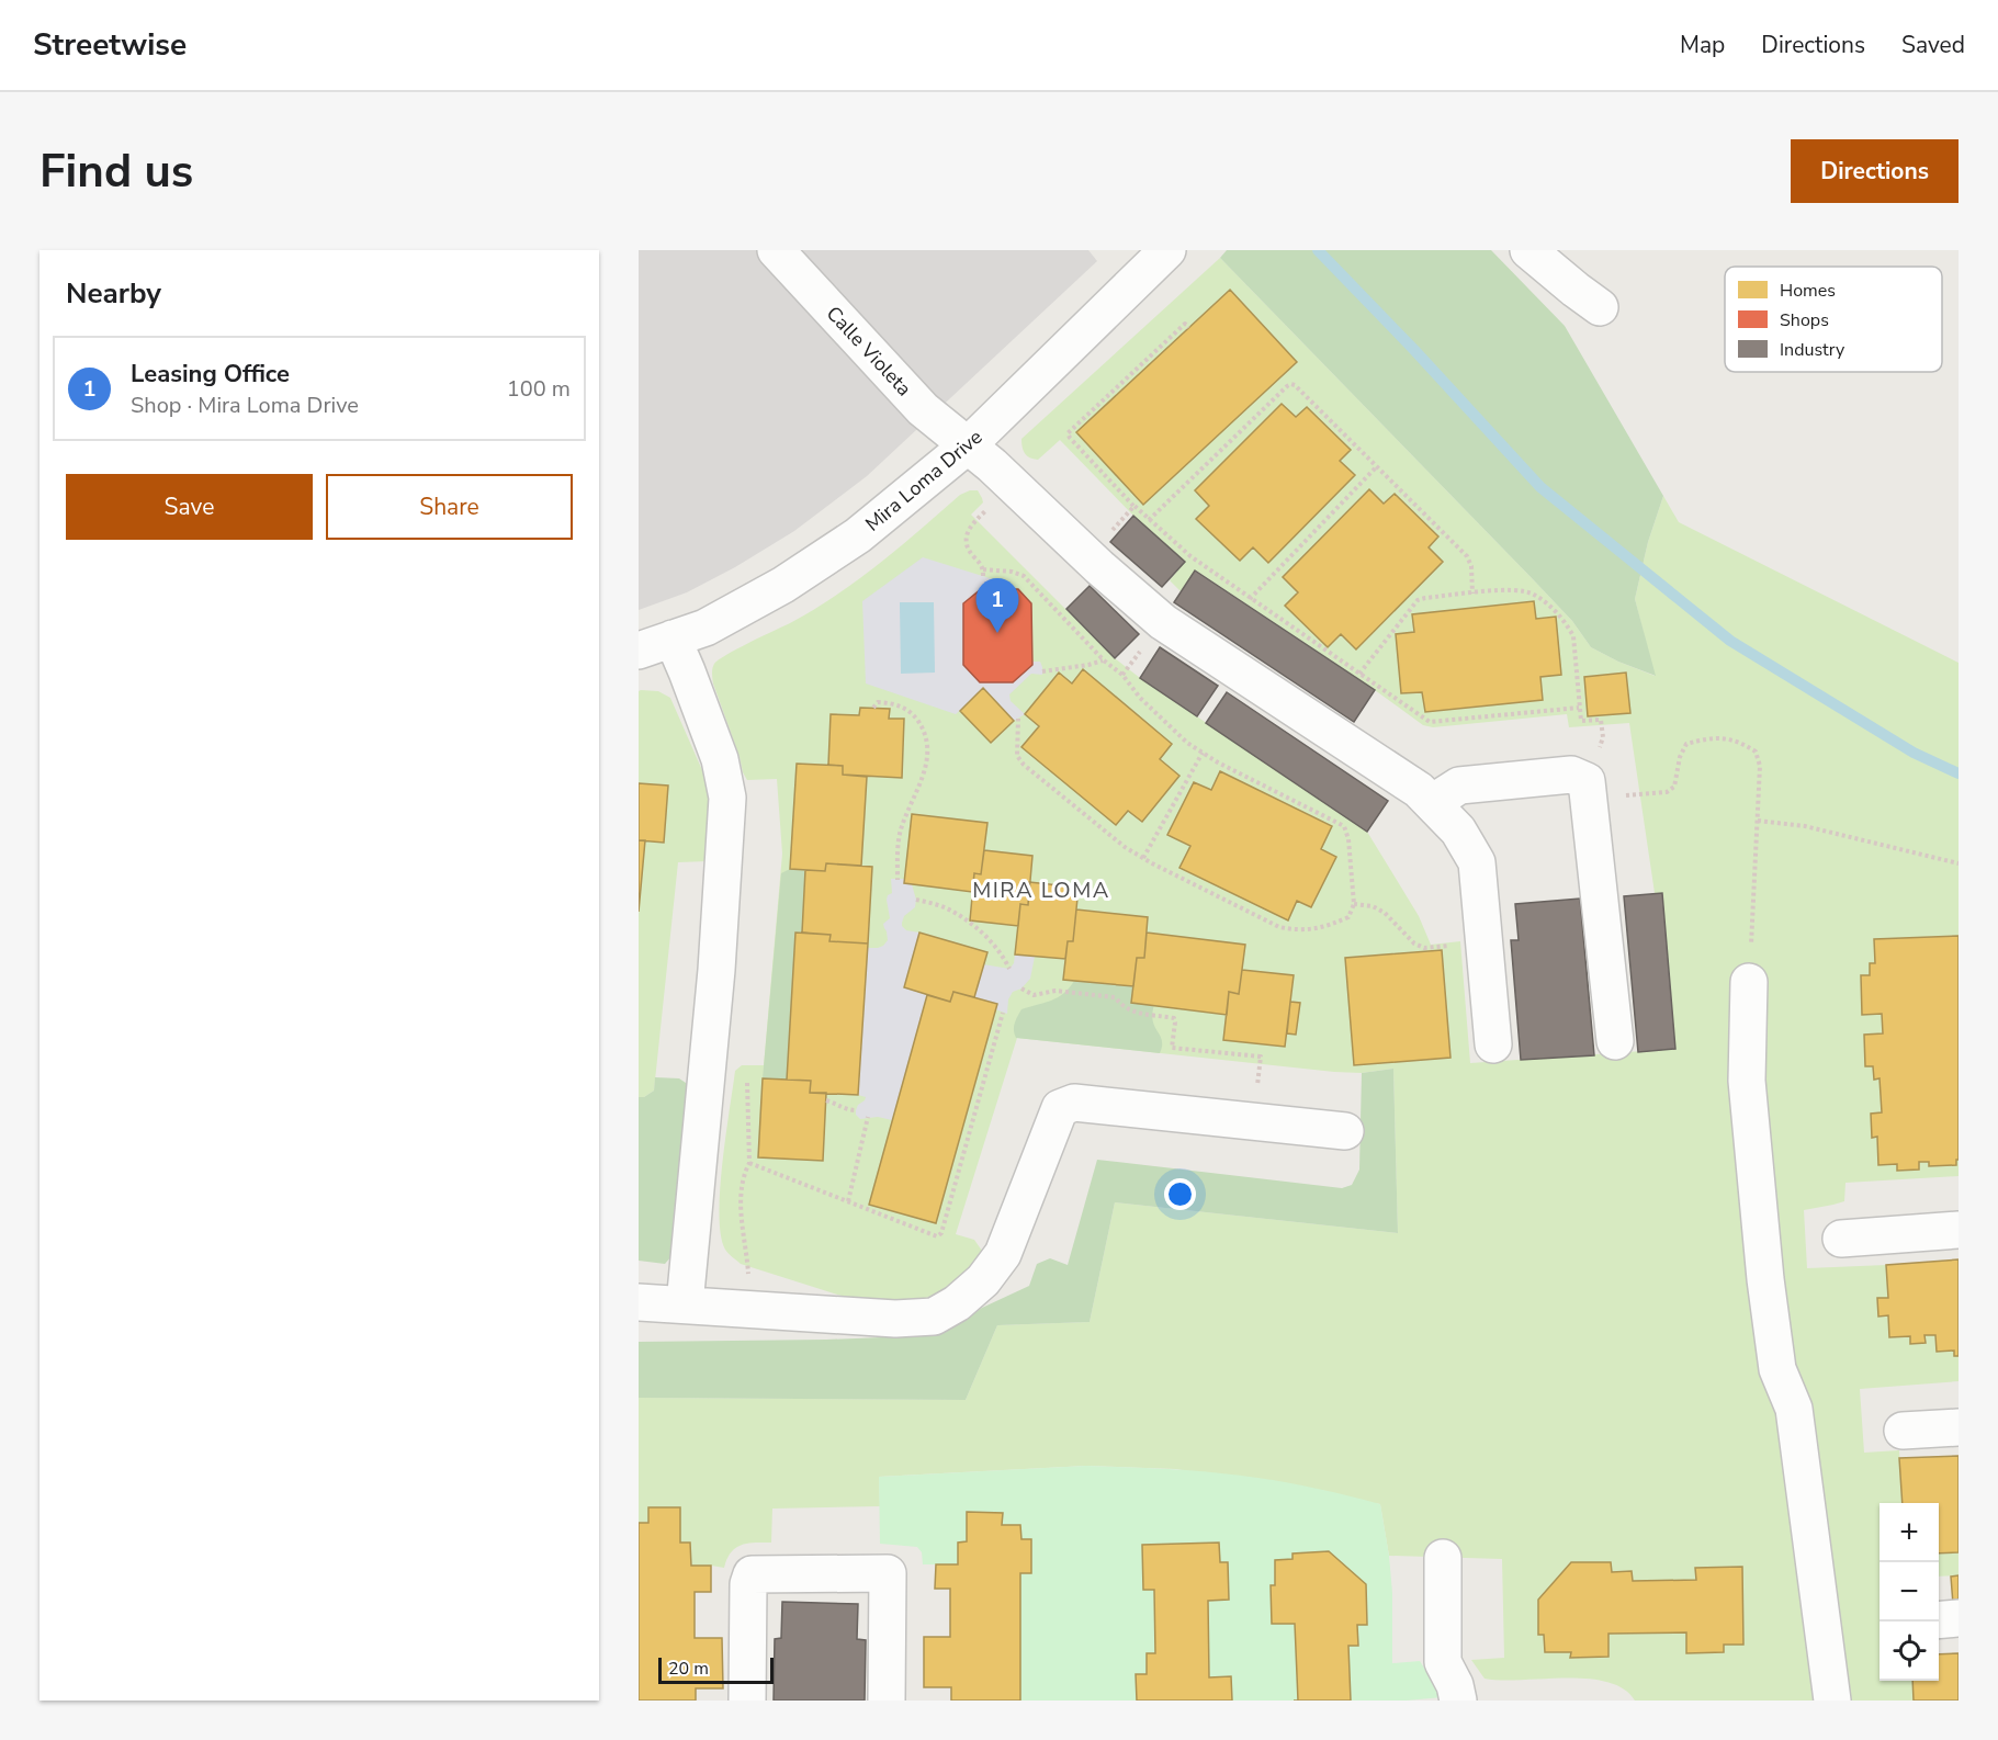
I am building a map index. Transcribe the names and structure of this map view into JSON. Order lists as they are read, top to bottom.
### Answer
{
  "streets": {
    "street": ["Calle Violeta", "Mira Loma Drive"]
  },
  "crossings": [
    ["Calle Violeta", "Mira Loma Drive"]
  ],
  "districts": ["MIRA LOMA"],
  "legend": ["Homes", "Shops", "Industry"],
  "scale_bar": "20 m",
  "page": {
    "header": "Streetwise",
    "nav": ["Map", "Directions", "Saved"],
    "buttons": [
      "Directions",
      ["Save", "Share"]
    ],
    "title": "Find us",
    "heading": "Nearby",
    "list": [
      {
        "mark": "1",
        "name": "Leasing Office",
        "note": "Shop · Mira Loma Drive",
        "value": "100 m"
      }
    ],
    "pins": "1",
    "map_buttons": ["+", "−"],
    "scale": "20 m"
  }
}
